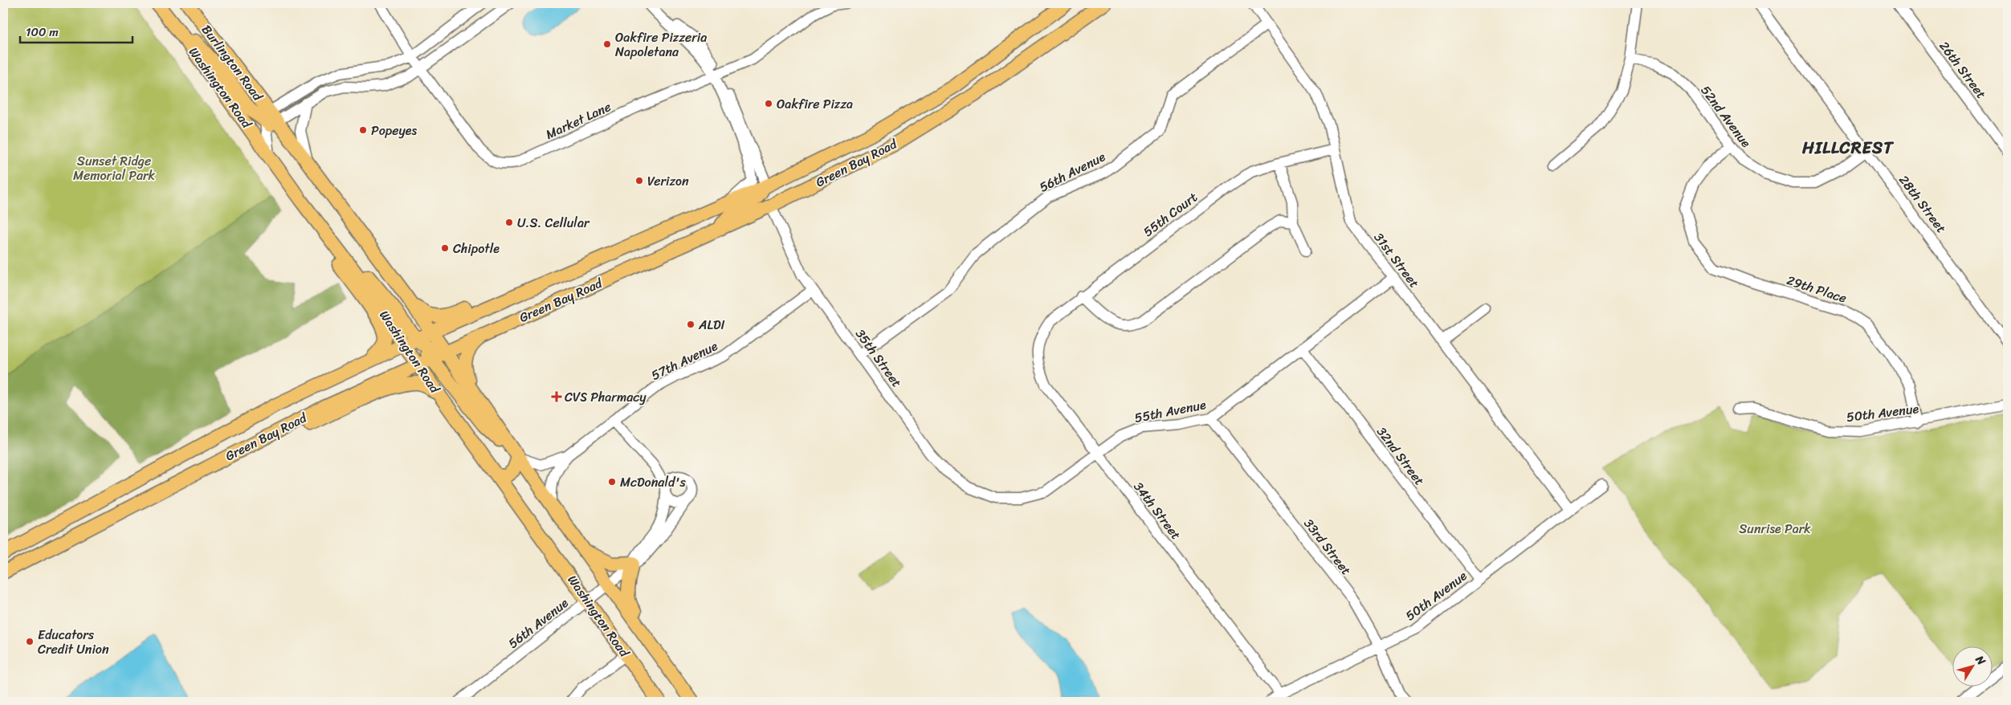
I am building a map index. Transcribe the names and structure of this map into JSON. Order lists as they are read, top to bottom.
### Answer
{
  "streets": {
    "main road": ["Burlington Road", "Washington Road", "Green Bay Road"],
    "street": [
      "26th Street",
      "52nd Avenue",
      "Market Lane",
      "56th Avenue",
      "28th Street",
      "55th Court",
      "31st Street",
      "29th Place",
      "35th Street",
      "57th Avenue",
      "55th Avenue",
      "50th Avenue",
      "32nd Street",
      "34th Street",
      "33rd Street"
    ]
  },
  "crossings": [
    ["Burlington Road", "Washington Road"],
    ["Washington Road", "Green Bay Road"],
    ["Washington Road", "56th Avenue"],
    ["Washington Road", "57th Avenue"],
    ["52nd Avenue", "28th Street"],
    ["52nd Avenue", "29th Place"],
    ["Green Bay Road", "35th Street"],
    ["56th Avenue", "31st Street"],
    ["56th Avenue", "35th Street"],
    ["56th Avenue", "57th Avenue"],
    ["55th Court", "31st Street"],
    ["55th Court", "34th Street"],
    ["31st Street", "55th Avenue"],
    ["31st Street", "50th Avenue"],
    ["29th Place", "50th Avenue"],
    ["35th Street", "57th Avenue"],
    ["35th Street", "55th Avenue"],
    ["55th Avenue", "32nd Street"],
    ["55th Avenue", "34th Street"],
    ["55th Avenue", "33rd Street"],
    ["50th Avenue", "32nd Street"],
    ["50th Avenue", "34th Street"],
    ["50th Avenue", "33rd Street"]
  ],
  "districts": ["HILLCREST"],
  "parks": ["Sunset Ridge Memorial Park", "Sunrise Park"],
  "places": {
    "other": [
      "Oakfire Pizzeria Napoletana",
      "Oakfire Pizza",
      "Popeyes",
      "Verizon",
      "U.S. Cellular",
      "Chipotle",
      "ALDI",
      "McDonald's",
      "Educators Credit Union"
    ],
    "health": ["CVS Pharmacy"]
  },
  "scale_bar": "100 m",
  "north": "top right"
}
